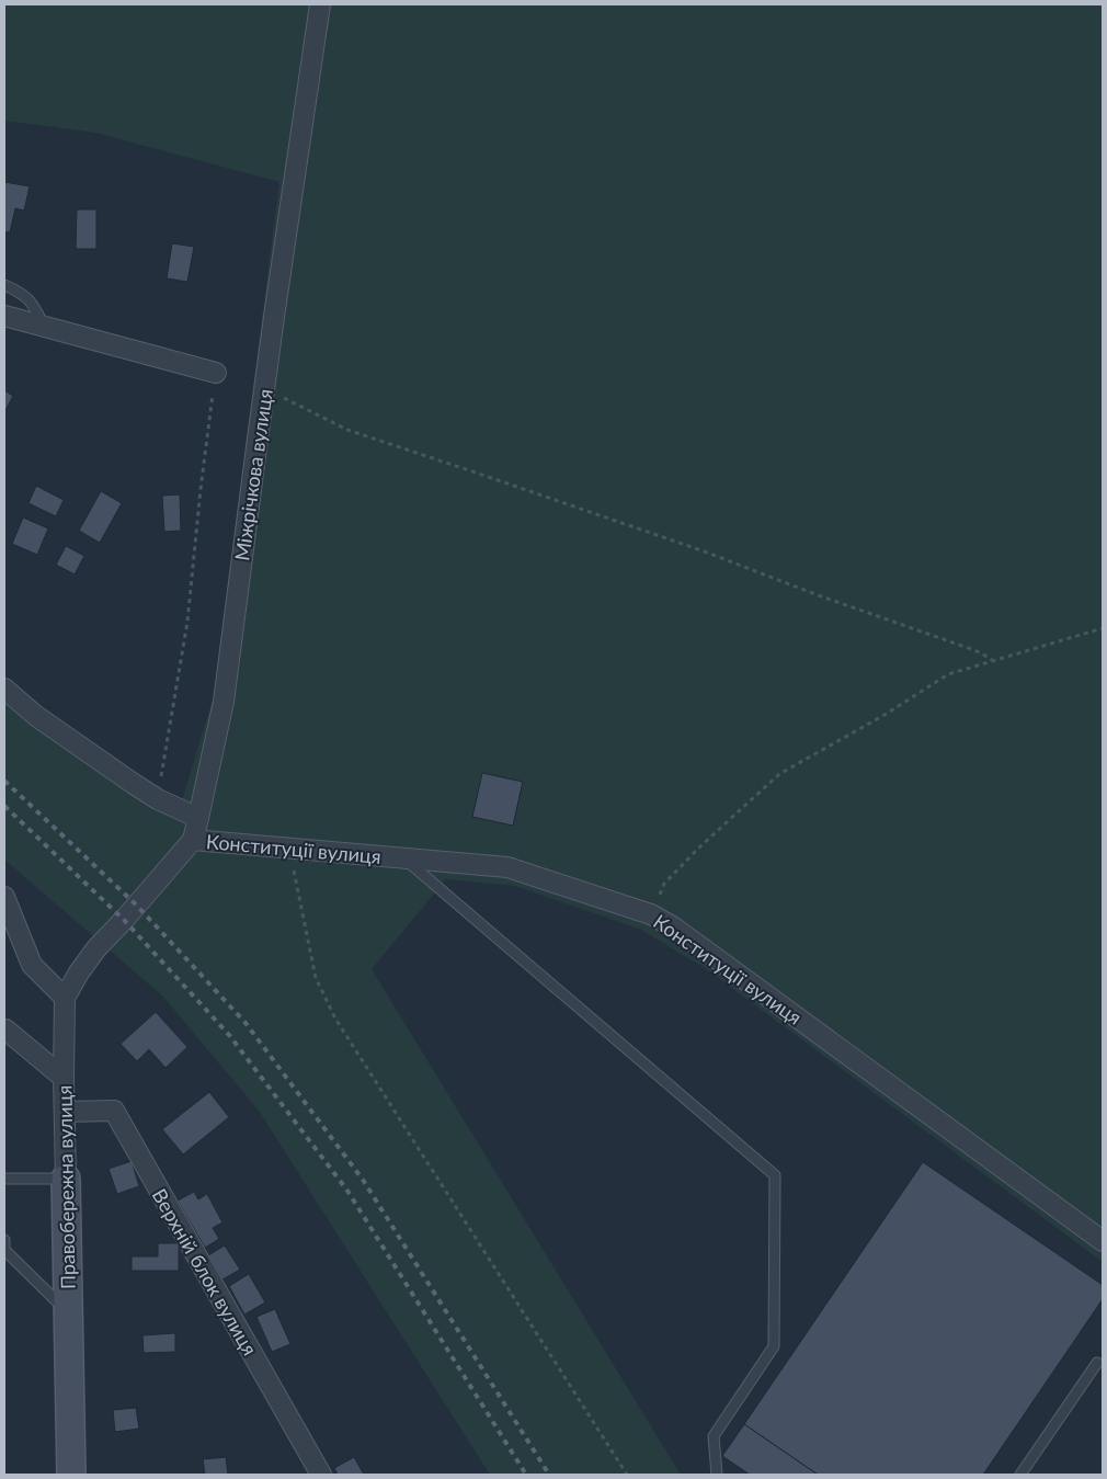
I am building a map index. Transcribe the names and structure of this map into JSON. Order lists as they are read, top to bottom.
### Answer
{
  "streets": {
    "street": [
      "Міжрічкова вулиця",
      "Конституції вулиця",
      "Правобережна вулиця",
      "Верхній блок вулиця"
    ]
  },
  "crossings": [
    ["Міжрічкова вулиця", "Конституції вулиця"],
    ["Міжрічкова вулиця", "Правобережна вулиця"],
    ["Правобережна вулиця", "Верхній блок вулиця"]
  ]
}
